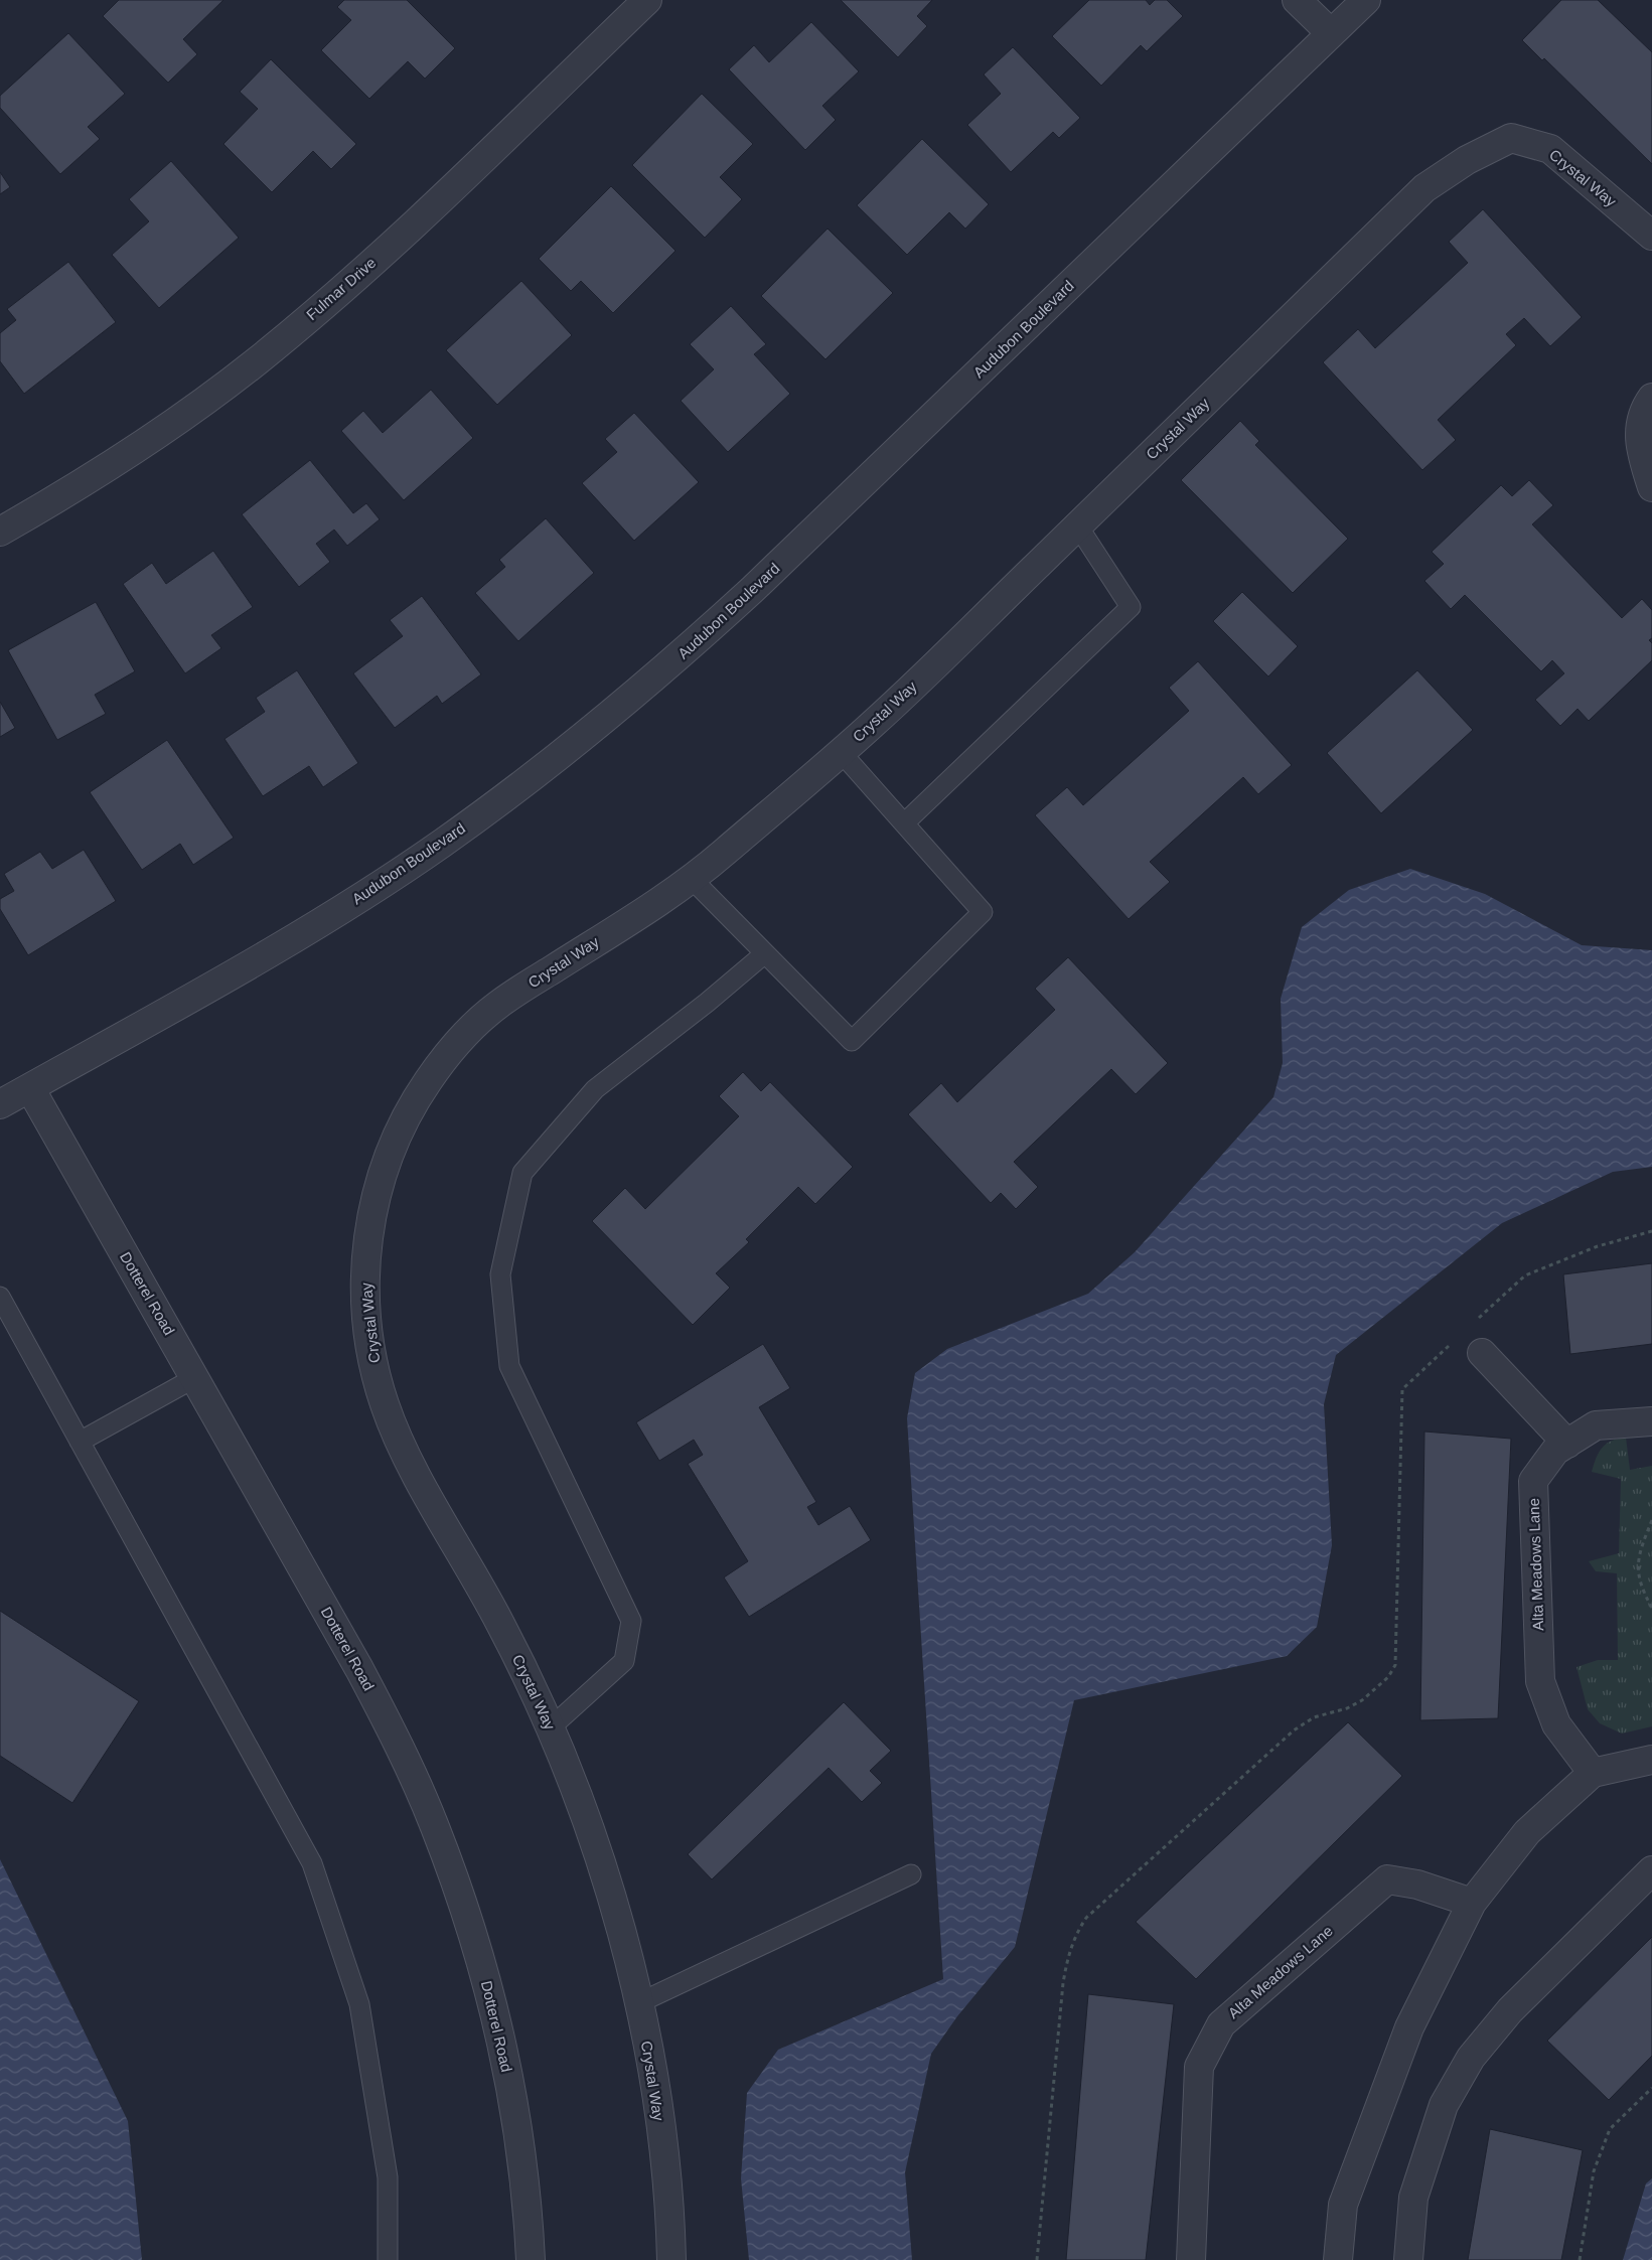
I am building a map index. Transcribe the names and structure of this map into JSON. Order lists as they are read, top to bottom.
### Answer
{
  "streets": {
    "street": [
      "Crystal Way",
      "Fulmar Drive",
      "Audubon Boulevard",
      "Dotterel Road",
      "Alta Meadows Lane"
    ]
  },
  "crossings": [
    ["Audubon Boulevard", "Dotterel Road"]
  ]
}
